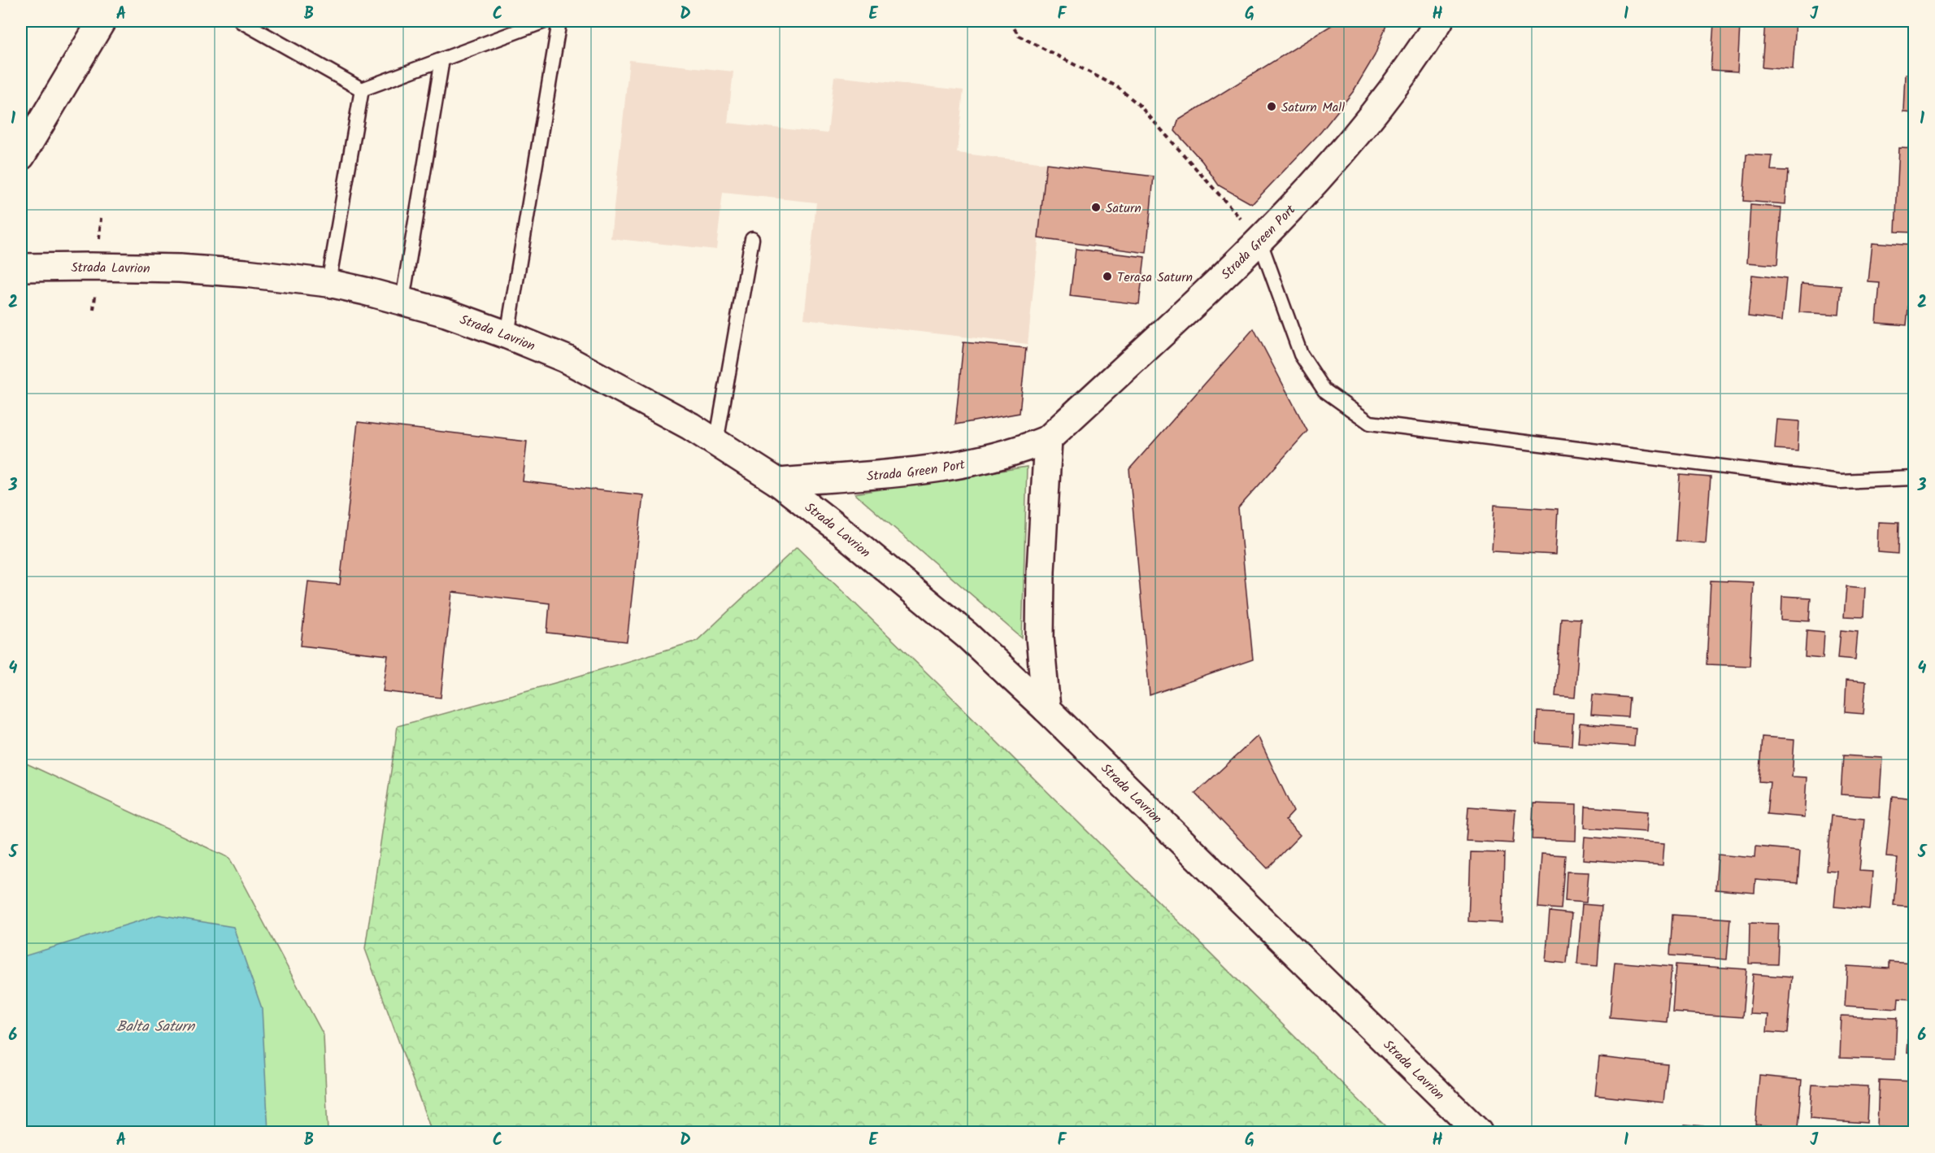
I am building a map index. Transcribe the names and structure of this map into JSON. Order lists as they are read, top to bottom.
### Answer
{
  "streets": {
    "main road": ["Strada Green Port", "Strada Lavrion"]
  },
  "crossings": [
    ["Strada Green Port", "Strada Lavrion"]
  ],
  "water": ["Balta Saturn"],
  "places": ["Saturn Mall", "Saturn", "Terasa Saturn"],
  "grid": {
    "columns": [
      "A",
      "B",
      "C",
      "D",
      "E",
      "F",
      "G",
      "H",
      "I",
      "J"
    ],
    "rows": [
      "1",
      "2",
      "3",
      "4",
      "5",
      "6"
    ]
  }
}
